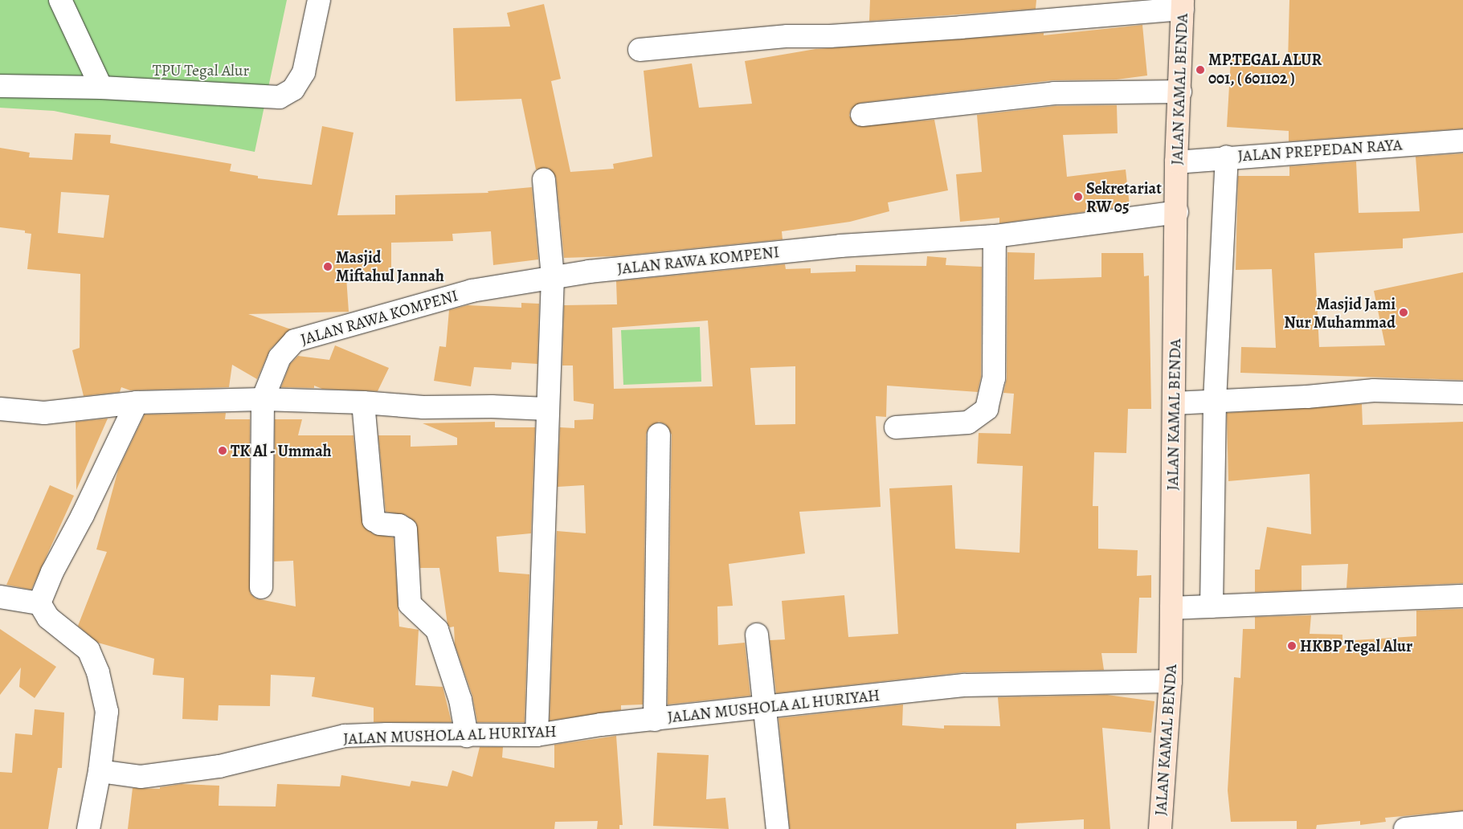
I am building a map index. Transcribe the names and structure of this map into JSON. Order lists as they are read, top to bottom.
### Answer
{
  "streets": {
    "main road": ["JALAN KAMAL BENDA"],
    "street": ["JALAN PREPEDAN RAYA", "JALAN RAWA KOMPENI", "JALAN MUSHOLA AL HURIYAH"]
  },
  "crossings": [
    ["JALAN KAMAL BENDA", "JALAN PREPEDAN RAYA"],
    ["JALAN KAMAL BENDA", "JALAN RAWA KOMPENI"],
    ["JALAN KAMAL BENDA", "JALAN MUSHOLA AL HURIYAH"]
  ],
  "parks": ["TPU Tegal Alur"],
  "places": [
    "MP.TEGAL ALUR 001, ( 601102 )",
    "Sekretariat RW 05",
    "Masjid Miftahul Jannah",
    "Masjid Jami Nur Muhammad",
    "TK Al - Ummah",
    "HKBP Tegal Alur"
  ]
}
